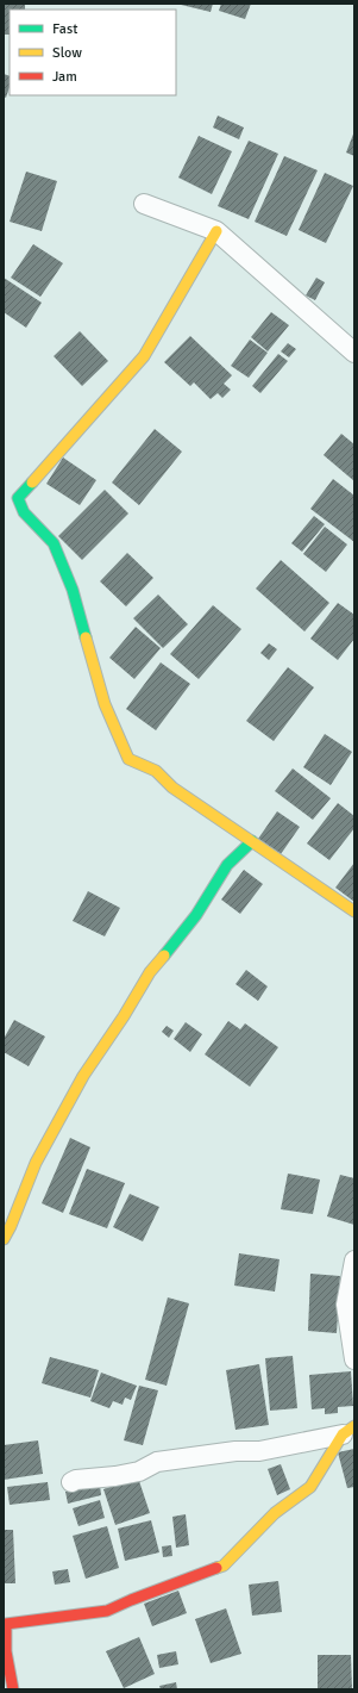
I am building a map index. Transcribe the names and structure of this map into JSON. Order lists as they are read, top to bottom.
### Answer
{
  "legend": ["Fast", "Slow", "Jam"]
}
